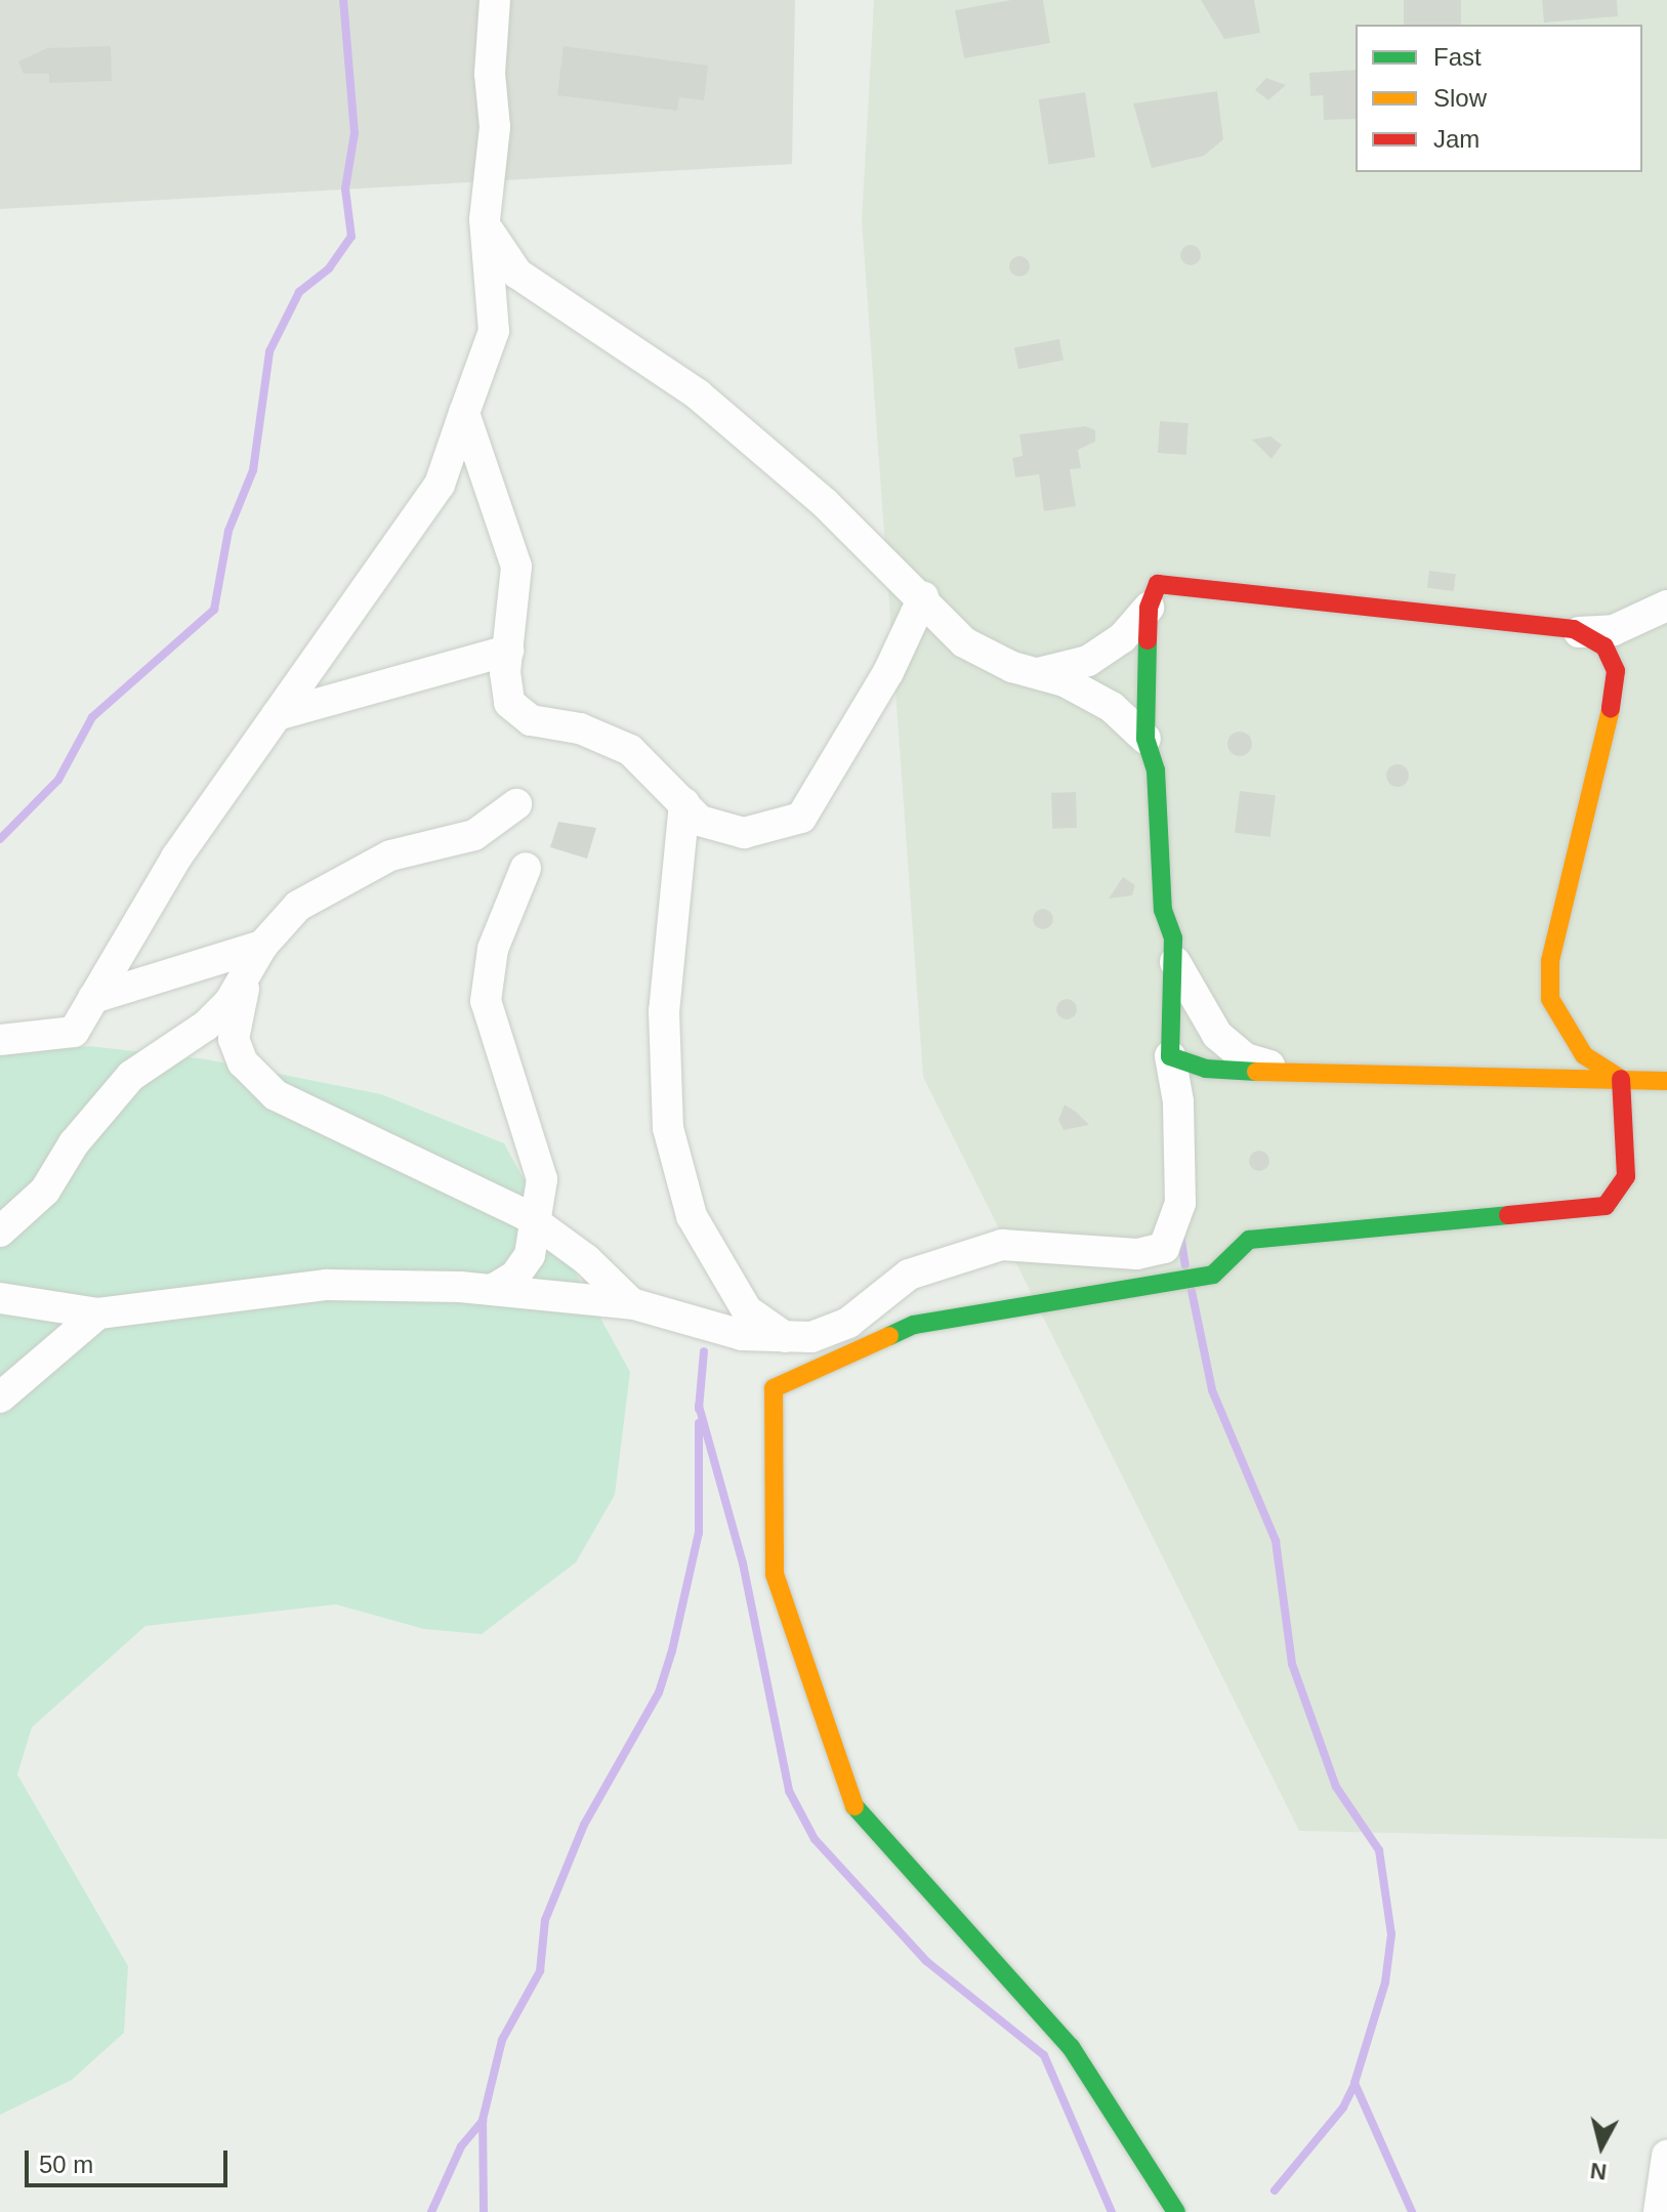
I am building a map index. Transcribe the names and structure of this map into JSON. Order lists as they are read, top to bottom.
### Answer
{
  "legend": ["Fast", "Slow", "Jam"],
  "scale_bar": "50 m",
  "north": "bottom"
}
